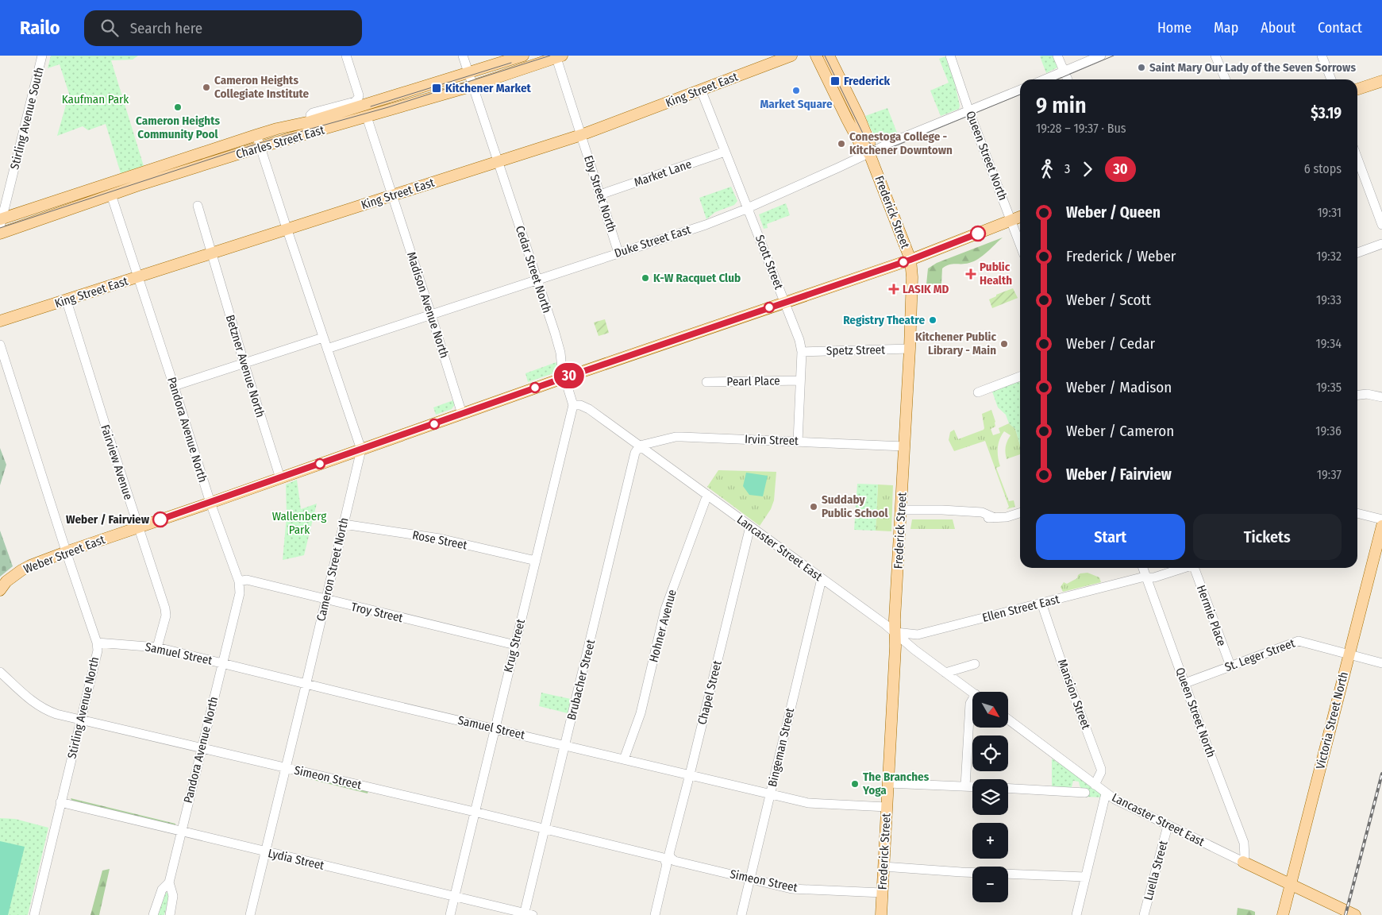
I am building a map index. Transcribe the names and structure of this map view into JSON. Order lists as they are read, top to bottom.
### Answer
{
  "streets": {
    "main road": [
      "King Street East",
      "Charles Street East",
      "Frederick Street",
      "Weber Street East",
      "Victoria Street North"
    ],
    "street": [
      "Stirling Avenue South",
      "Queen Street North",
      "Market Lane",
      "Eby Street North",
      "Duke Street East",
      "Scott Street",
      "Cedar Street North",
      "Madison Avenue North",
      "Spetz Street",
      "Betzner Avenue North",
      "Pearl Place",
      "Pandora Avenue North",
      "Irvin Street",
      "Fairview Avenue",
      "Rose Street",
      "Lancaster Street East",
      "Cameron Street North",
      "Ellen Street East",
      "Troy Street",
      "Hermie Place",
      "Hohner Avenue",
      "Krug Street",
      "Samuel Street",
      "St. Leger Street",
      "Brubacher Street",
      "Chapel Street",
      "Mansion Street",
      "Stirling Avenue North",
      "Bingeman Street",
      "Simeon Street",
      "Lydia Street",
      "Luella Street"
    ]
  },
  "crossings": [
    ["King Street East", "Eby Street North"],
    ["King Street East", "Scott Street"],
    ["King Street East", "Cedar Street North"],
    ["King Street East", "Madison Avenue North"],
    ["King Street East", "Betzner Avenue North"],
    ["King Street East", "Pandora Avenue North"],
    ["King Street East", "Fairview Avenue"],
    ["Stirling Avenue South", "Charles Street East"],
    ["Charles Street East", "Eby Street North"],
    ["Charles Street East", "Cedar Street North"],
    ["Charles Street East", "Madison Avenue North"],
    ["Charles Street East", "Pandora Avenue North"],
    ["Queen Street North", "Duke Street East"],
    ["Queen Street North", "Lancaster Street East"],
    ["Queen Street North", "Weber Street East"],
    ["Queen Street North", "Ellen Street East"],
    ["Queen Street North", "St. Leger Street"],
    ["Market Lane", "Eby Street North"],
    ["Market Lane", "Scott Street"],
    ["Eby Street North", "Duke Street East"],
    ["Frederick Street", "Duke Street East"],
    ["Frederick Street", "Spetz Street"],
    ["Frederick Street", "Irvin Street"],
    ["Frederick Street", "Lancaster Street East"],
    ["Frederick Street", "Weber Street East"],
    ["Frederick Street", "Ellen Street East"],
    ["Frederick Street", "Samuel Street"],
    ["Frederick Street", "Simeon Street"],
    ["Duke Street East", "Scott Street"],
    ["Duke Street East", "Cedar Street North"],
    ["Duke Street East", "Madison Avenue North"],
    ["Scott Street", "Spetz Street"],
    ["Scott Street", "Pearl Place"],
    ["Scott Street", "Irvin Street"],
    ["Scott Street", "Weber Street East"],
    ["Cedar Street North", "Weber Street East"],
    ["Madison Avenue North", "Weber Street East"],
    ["Betzner Avenue North", "Weber Street East"],
    ["Pandora Avenue North", "Weber Street East"],
    ["Pandora Avenue North", "Troy Street"],
    ["Pandora Avenue North", "Samuel Street"],
    ["Pandora Avenue North", "Simeon Street"],
    ["Pandora Avenue North", "Lydia Street"],
    ["Irvin Street", "Lancaster Street East"],
    ["Irvin Street", "Brubacher Street"],
    ["Fairview Avenue", "Weber Street East"],
    ["Fairview Avenue", "Samuel Street"],
    ["Rose Street", "Cameron Street North"],
    ["Rose Street", "Krug Street"],
    ["Lancaster Street East", "Ellen Street East"],
    ["Lancaster Street East", "Hohner Avenue"],
    ["Lancaster Street East", "Krug Street"],
    ["Lancaster Street East", "Brubacher Street"],
    ["Lancaster Street East", "Chapel Street"],
    ["Lancaster Street East", "Mansion Street"],
    ["Lancaster Street East", "Bingeman Street"],
    ["Lancaster Street East", "Luella Street"],
    ["Weber Street East", "Cameron Street North"],
    ["Weber Street East", "Stirling Avenue North"],
    ["Cameron Street North", "Troy Street"],
    ["Cameron Street North", "Samuel Street"],
    ["Cameron Street North", "Simeon Street"],
    ["Cameron Street North", "Lydia Street"],
    ["Ellen Street East", "Mansion Street"],
    ["Troy Street", "Krug Street"],
    ["Hermie Place", "St. Leger Street"],
    ["Hohner Avenue", "Samuel Street"],
    ["Krug Street", "Samuel Street"],
    ["Krug Street", "Simeon Street"],
    ["Krug Street", "Lydia Street"],
    ["Samuel Street", "Brubacher Street"],
    ["Samuel Street", "Chapel Street"],
    ["Samuel Street", "Stirling Avenue North"],
    ["Samuel Street", "Bingeman Street"],
    ["St. Leger Street", "Victoria Street North"],
    ["Brubacher Street", "Simeon Street"],
    ["Brubacher Street", "Lydia Street"],
    ["Chapel Street", "Simeon Street"],
    ["Stirling Avenue North", "Simeon Street"],
    ["Stirling Avenue North", "Lydia Street"],
    ["Bingeman Street", "Simeon Street"]
  ],
  "parks": ["Kaufman Park", "Wallenberg Park"],
  "places": {
    "other": [
      "Saint Mary Our Lady of the Seven Sorrows",
      "Cameron Heights Collegiate Institute",
      "Market Square",
      "Cameron Heights Community Pool",
      "Conestoga College - Kitchener Downtown",
      "K-W Racquet Club",
      "Registry Theatre",
      "Kitchener Public Library - Main",
      "Suddaby Public School",
      "Weber / Fairview",
      "The Branches Yoga"
    ],
    "transit": ["Frederick", "Kitchener Market"],
    "health": ["Public Health", "LASIK MD"]
  },
  "lines": ["bus line 30"],
  "north": "bottom right",
  "page": {
    "header": "Railo",
    "search": "Search here",
    "nav": [
      "Home",
      "Map",
      "About",
      "Contact"
    ],
    "on_map": "30",
    "heading": ["9 min", "19:28 – 19:37 · Bus", "$3.19"],
    "legs": ["3", "30", "6 stops"],
    "list": [
      {
        "name": "Weber / Queen",
        "value": "19:31"
      },
      {
        "name": "Frederick / Weber",
        "value": "19:32"
      },
      {
        "name": "Weber / Scott",
        "value": "19:33"
      },
      {
        "name": "Weber / Cedar",
        "value": "19:34"
      },
      {
        "name": "Weber / Madison",
        "value": "19:35"
      },
      {
        "name": "Weber / Cameron",
        "value": "19:36"
      },
      {
        "name": "Weber / Fairview",
        "value": "19:37"
      }
    ],
    "buttons": ["Start", "Tickets"],
    "map_buttons": ["+", "−"]
  }
}
